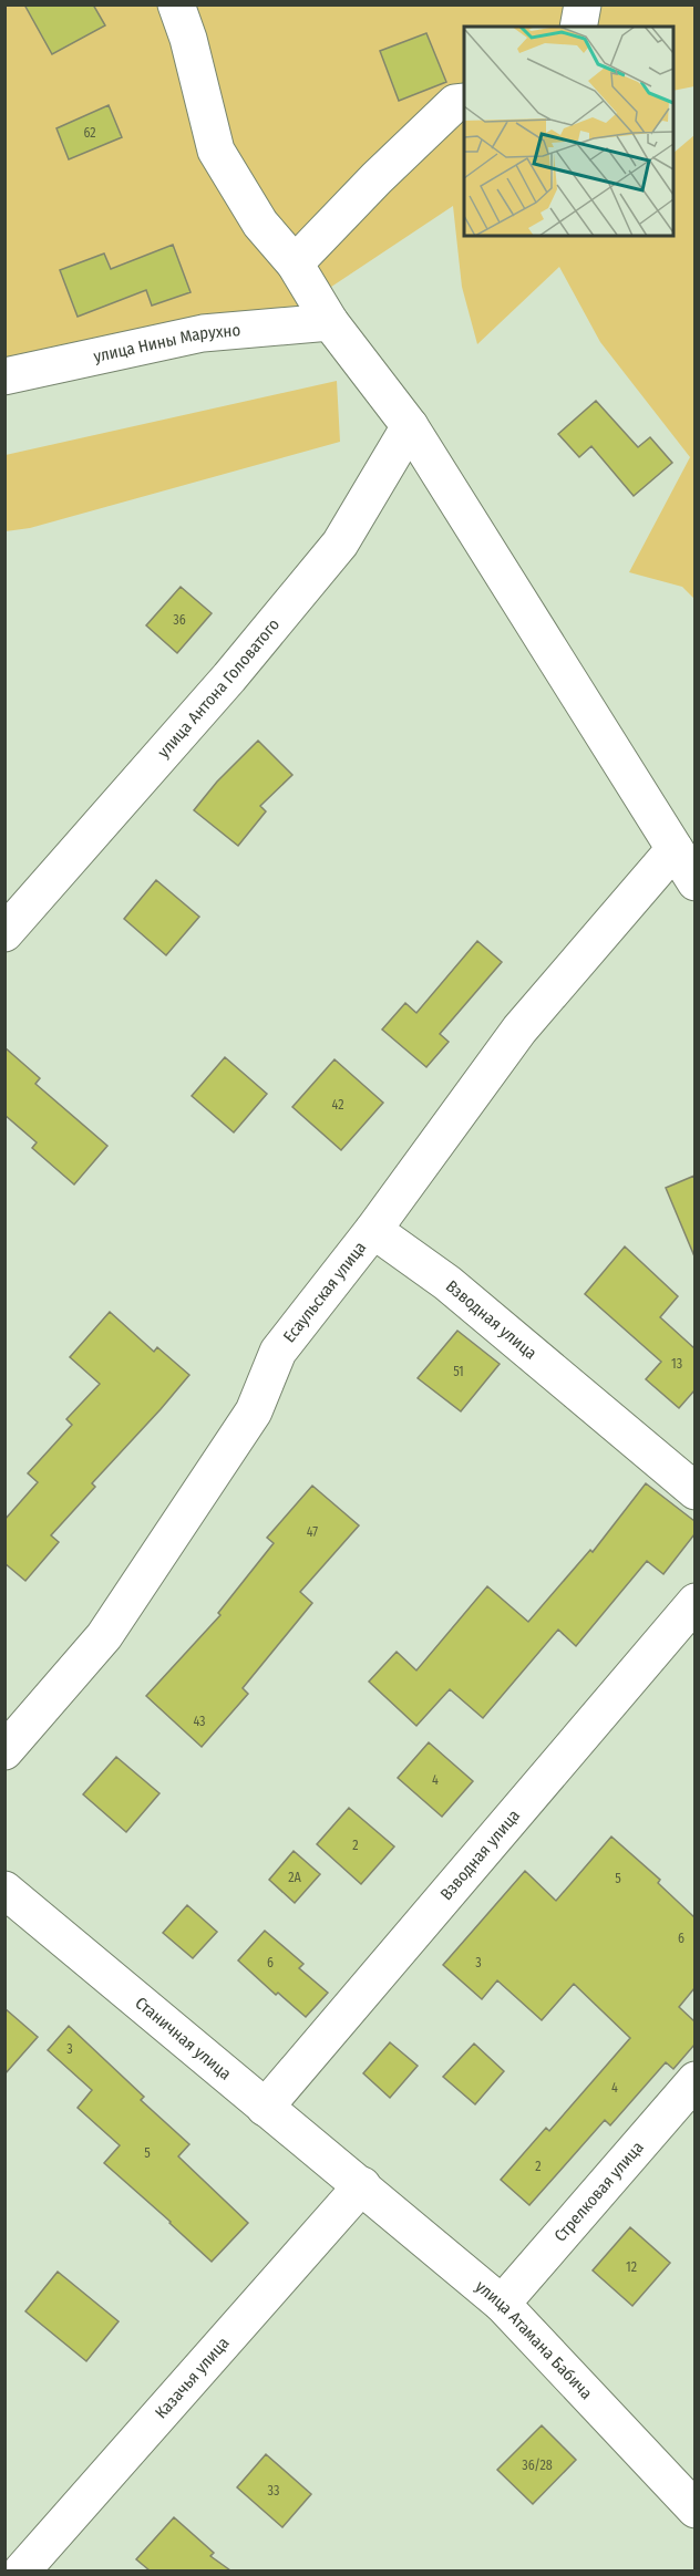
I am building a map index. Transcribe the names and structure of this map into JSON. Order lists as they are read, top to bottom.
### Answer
{
  "streets": {
    "street": [
      "улица Нины Марухно",
      "улица Антона Головатого",
      "Есаульская улица",
      "Взводная улица",
      "Станичная улица",
      "Стрелковая улица",
      "улица Атамана Бабича",
      "Казачья улица"
    ]
  },
  "crossings": [
    ["Есаульская улица", "Взводная улица"],
    ["Взводная улица", "Станичная улица"],
    ["Станичная улица", "улица Атамана Бабича"],
    ["Станичная улица", "Казачья улица"],
    ["Стрелковая улица", "улица Атамана Бабича"],
    ["улица Атамана Бабича", "Казачья улица"]
  ],
  "house_numbers": [
    "62",
    "36",
    "42",
    "13",
    "51",
    "47",
    "43",
    "4",
    "2",
    "2А",
    "5",
    "6",
    "6",
    "3",
    "3",
    "4",
    "5",
    "2",
    "12",
    "36/28",
    "33"
  ]
}
